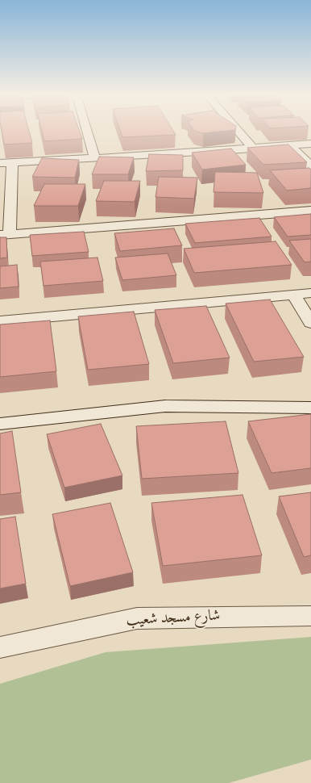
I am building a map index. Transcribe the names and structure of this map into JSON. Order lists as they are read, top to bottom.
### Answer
{
  "streets": {
    "street": ["شارع مسجد شعيب"]
  }
}
